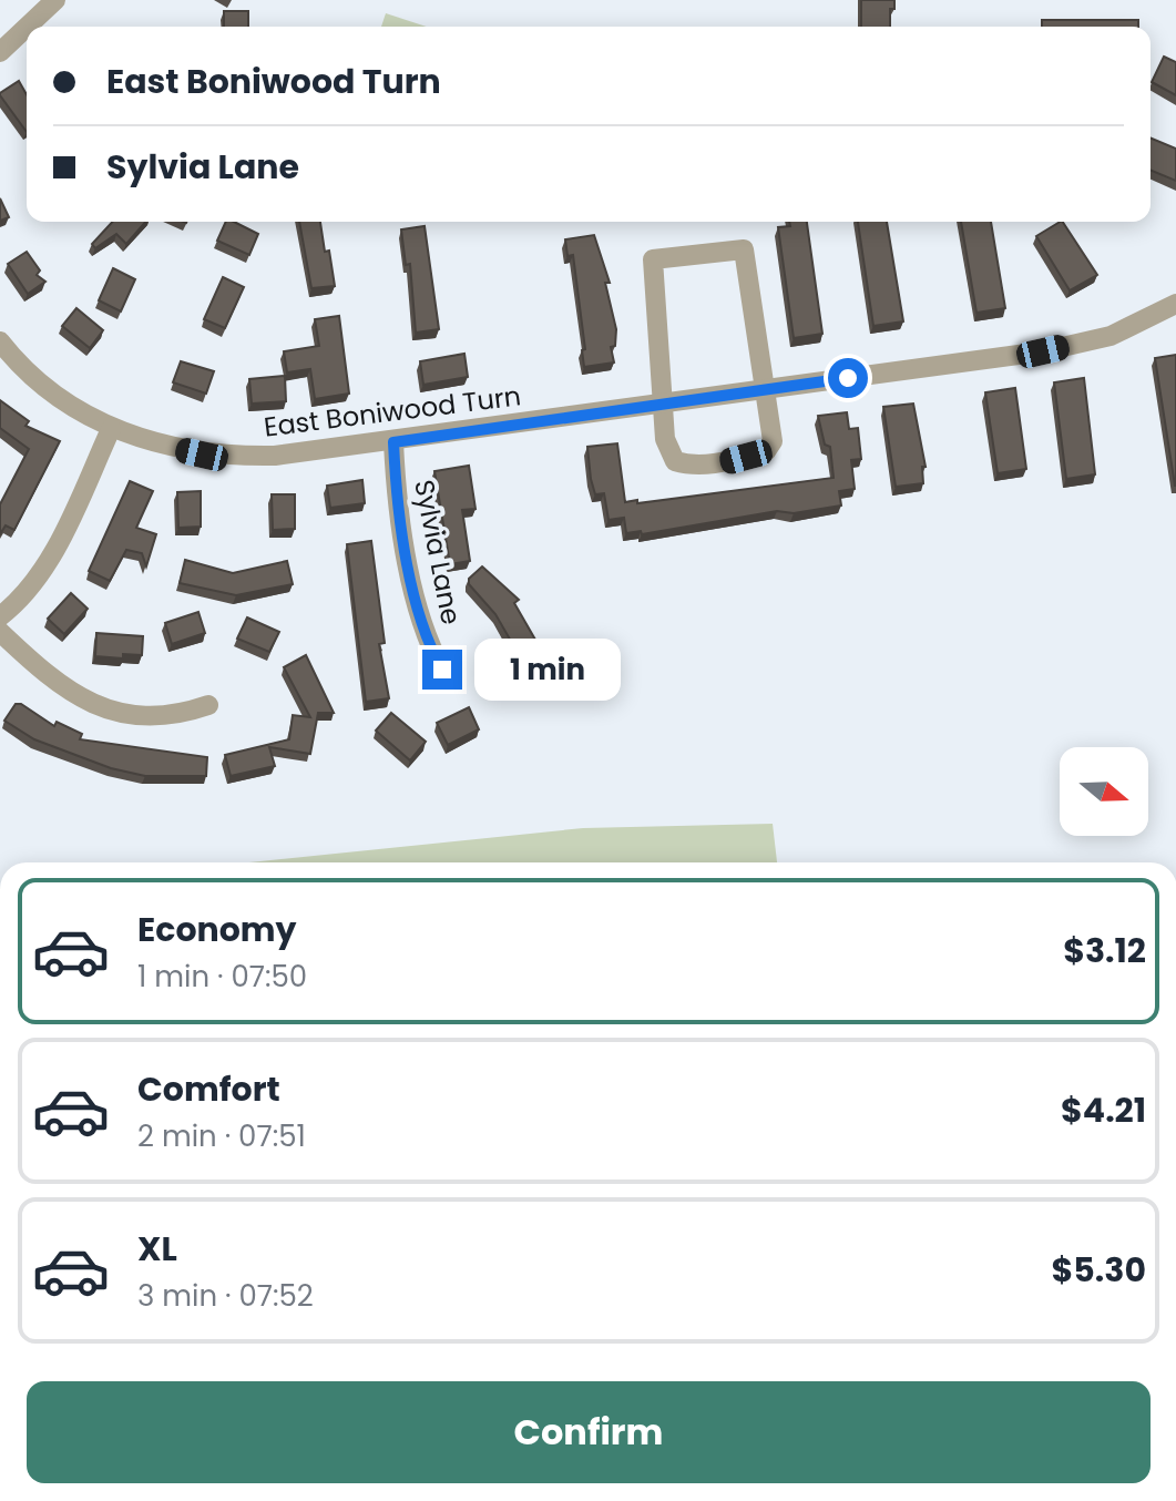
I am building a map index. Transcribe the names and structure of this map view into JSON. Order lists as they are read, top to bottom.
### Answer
{
  "streets": {
    "street": ["East Boniwood Turn", "Sylvia Lane"]
  },
  "crossings": [
    ["East Boniwood Turn", "Sylvia Lane"]
  ],
  "north": "right",
  "page": {
    "banner": ["East Boniwood Turn", "Sylvia Lane"],
    "bubble": "1 min",
    "list": [
      {
        "name": "Economy",
        "note": "1 min · 07:50",
        "value": "$3.12"
      },
      {
        "name": "Comfort",
        "note": "2 min · 07:51",
        "value": "$4.21"
      },
      {
        "name": "XL",
        "note": "3 min · 07:52",
        "value": "$5.30"
      }
    ],
    "buttons": "Confirm"
  }
}
